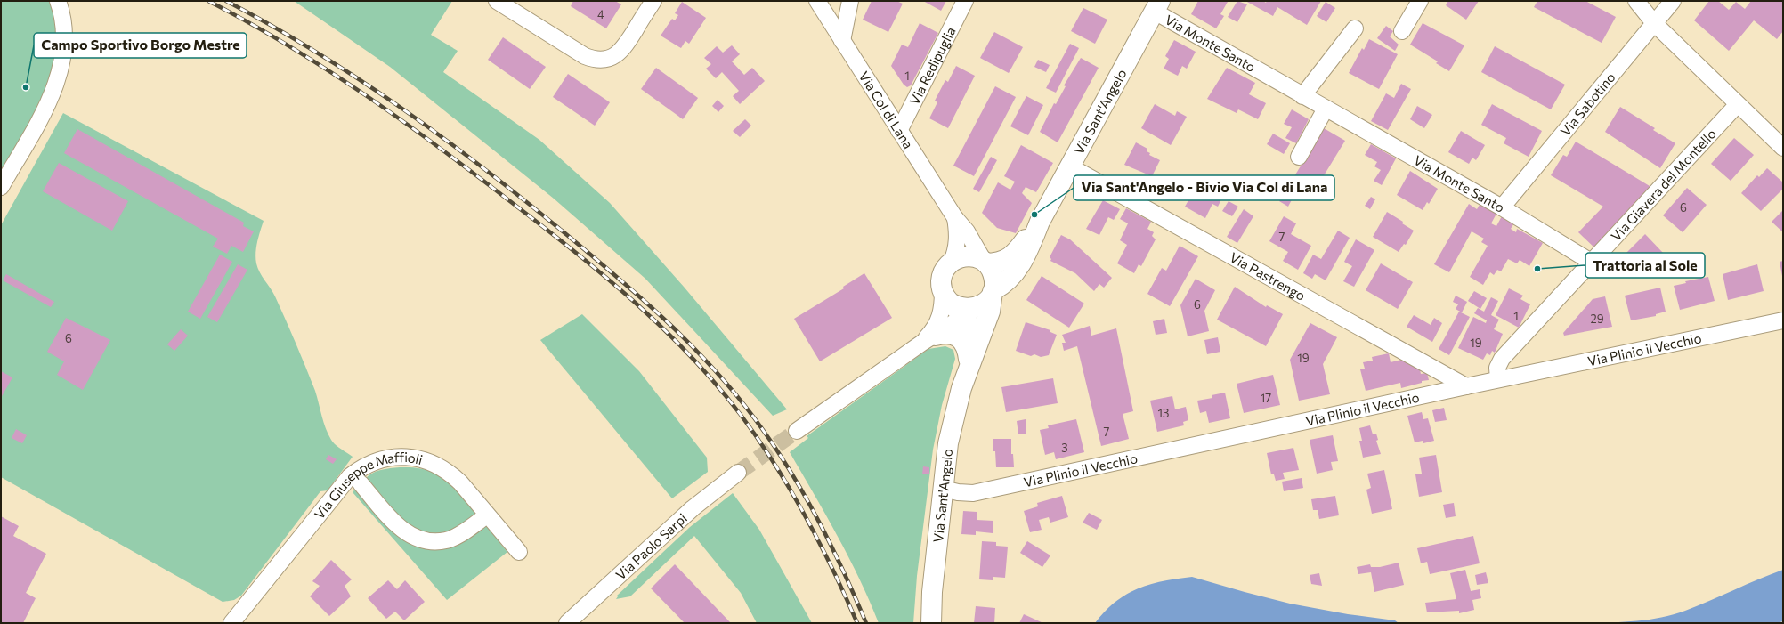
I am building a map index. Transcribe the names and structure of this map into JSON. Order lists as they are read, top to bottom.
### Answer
{
  "streets": {
    "street": [
      "Via Monte Santo",
      "Via Redipuglia",
      "Via Sabotino",
      "Via Col di Lana",
      "Via Sant'Angelo",
      "Via Giavera del Montello",
      "Via Pastrengo",
      "Via Plinio il Vecchio",
      "Via Giuseppe Maffioli",
      "Via Paolo Sarpi"
    ]
  },
  "crossings": [
    ["Via Monte Santo", "Via Sabotino"],
    ["Via Monte Santo", "Via Sant'Angelo"],
    ["Via Monte Santo", "Via Giavera del Montello"],
    ["Via Redipuglia", "Via Col di Lana"],
    ["Via Col di Lana", "Via Sant'Angelo"],
    ["Via Sant'Angelo", "Via Pastrengo"],
    ["Via Sant'Angelo", "Via Plinio il Vecchio"],
    ["Via Giavera del Montello", "Via Plinio il Vecchio"],
    ["Via Pastrengo", "Via Plinio il Vecchio"]
  ],
  "places": ["Campo Sportivo Borgo Mestre", "Via Sant'Angelo - Bivio Via Col di Lana", "Trattoria al Sole"],
  "house_numbers": [
    "4",
    "1",
    "6",
    "7",
    "6",
    "1",
    "29",
    "6",
    "19",
    "19",
    "17",
    "13",
    "7",
    "3"
  ]
}
